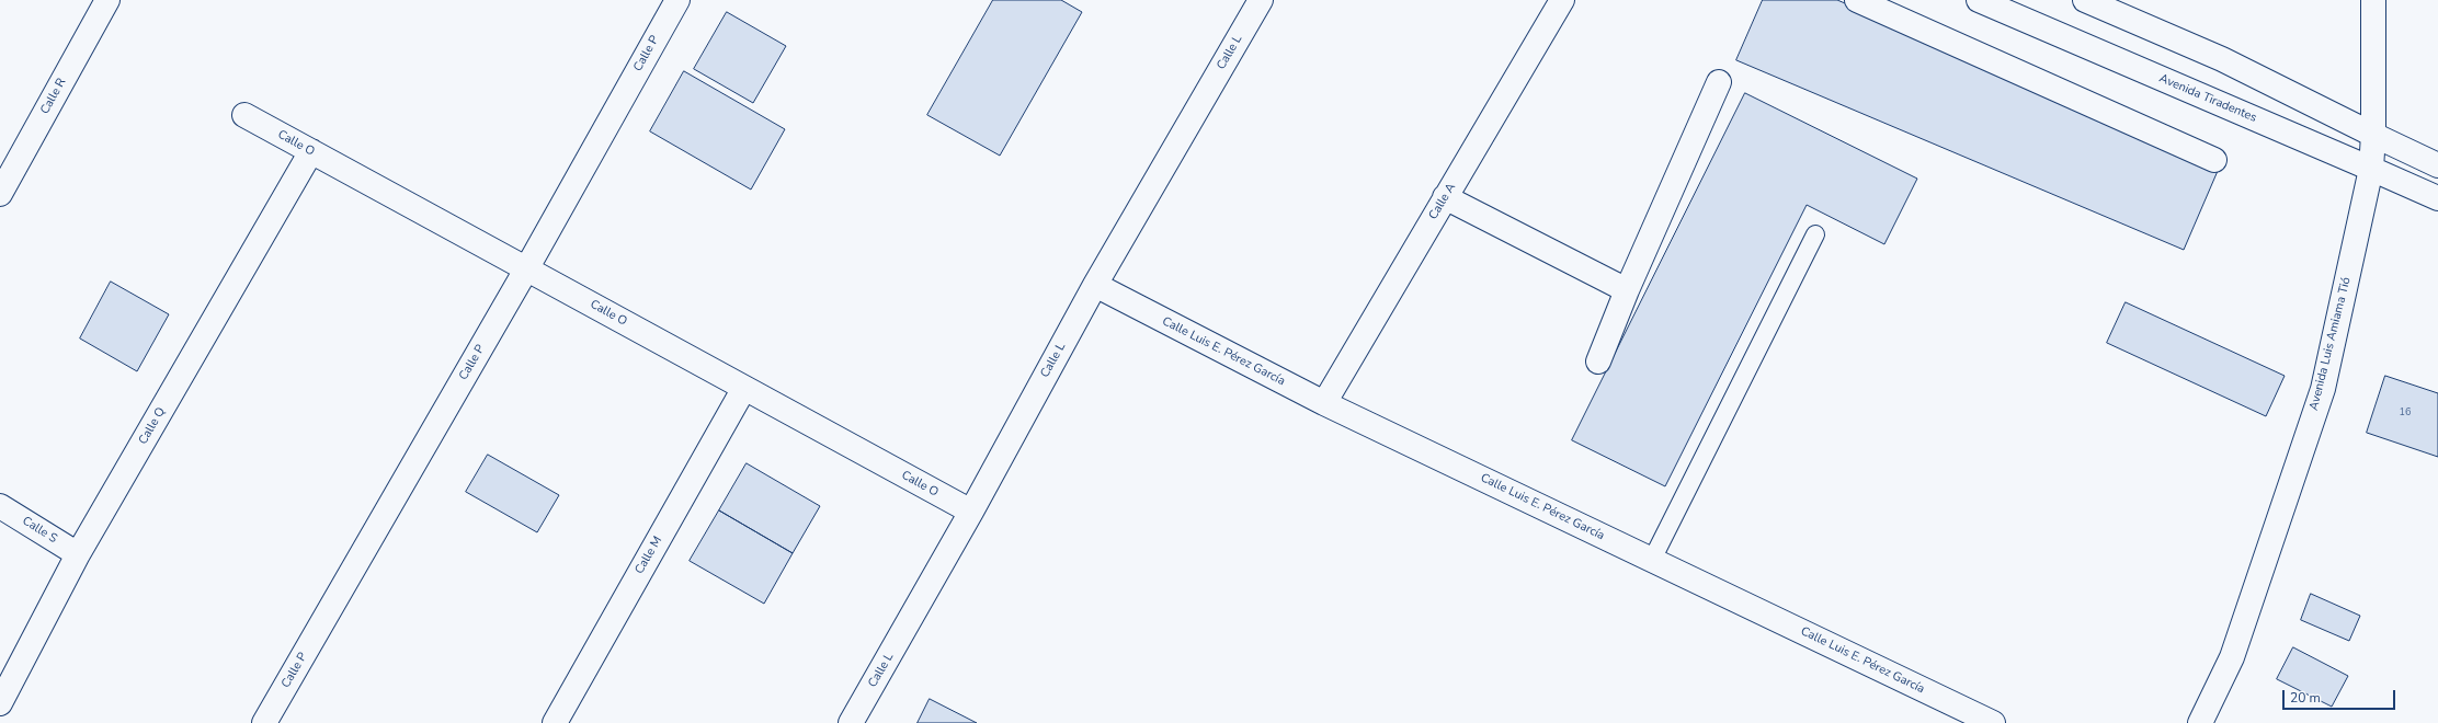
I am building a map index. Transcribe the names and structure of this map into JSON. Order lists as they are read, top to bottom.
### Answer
{
  "streets": {
    "street": [
      "Calle L",
      "Calle P",
      "Calle R",
      "Avenida Tiradentes",
      "Calle O",
      "Calle A",
      "Avenida Luis Amiama Tió",
      "Calle Luis E. Pérez García",
      "Calle Q",
      "Calle S",
      "Calle M"
    ]
  },
  "crossings": [
    ["Calle L", "Calle O"],
    ["Calle L", "Calle Luis E. Pérez García"],
    ["Calle P", "Calle O"],
    ["Avenida Tiradentes", "Avenida Luis Amiama Tió"],
    ["Calle O", "Calle Q"],
    ["Calle O", "Calle M"],
    ["Calle A", "Calle Luis E. Pérez García"],
    ["Calle Q", "Calle S"]
  ],
  "house_numbers": ["16"],
  "scale_bar": "20 m"
}
